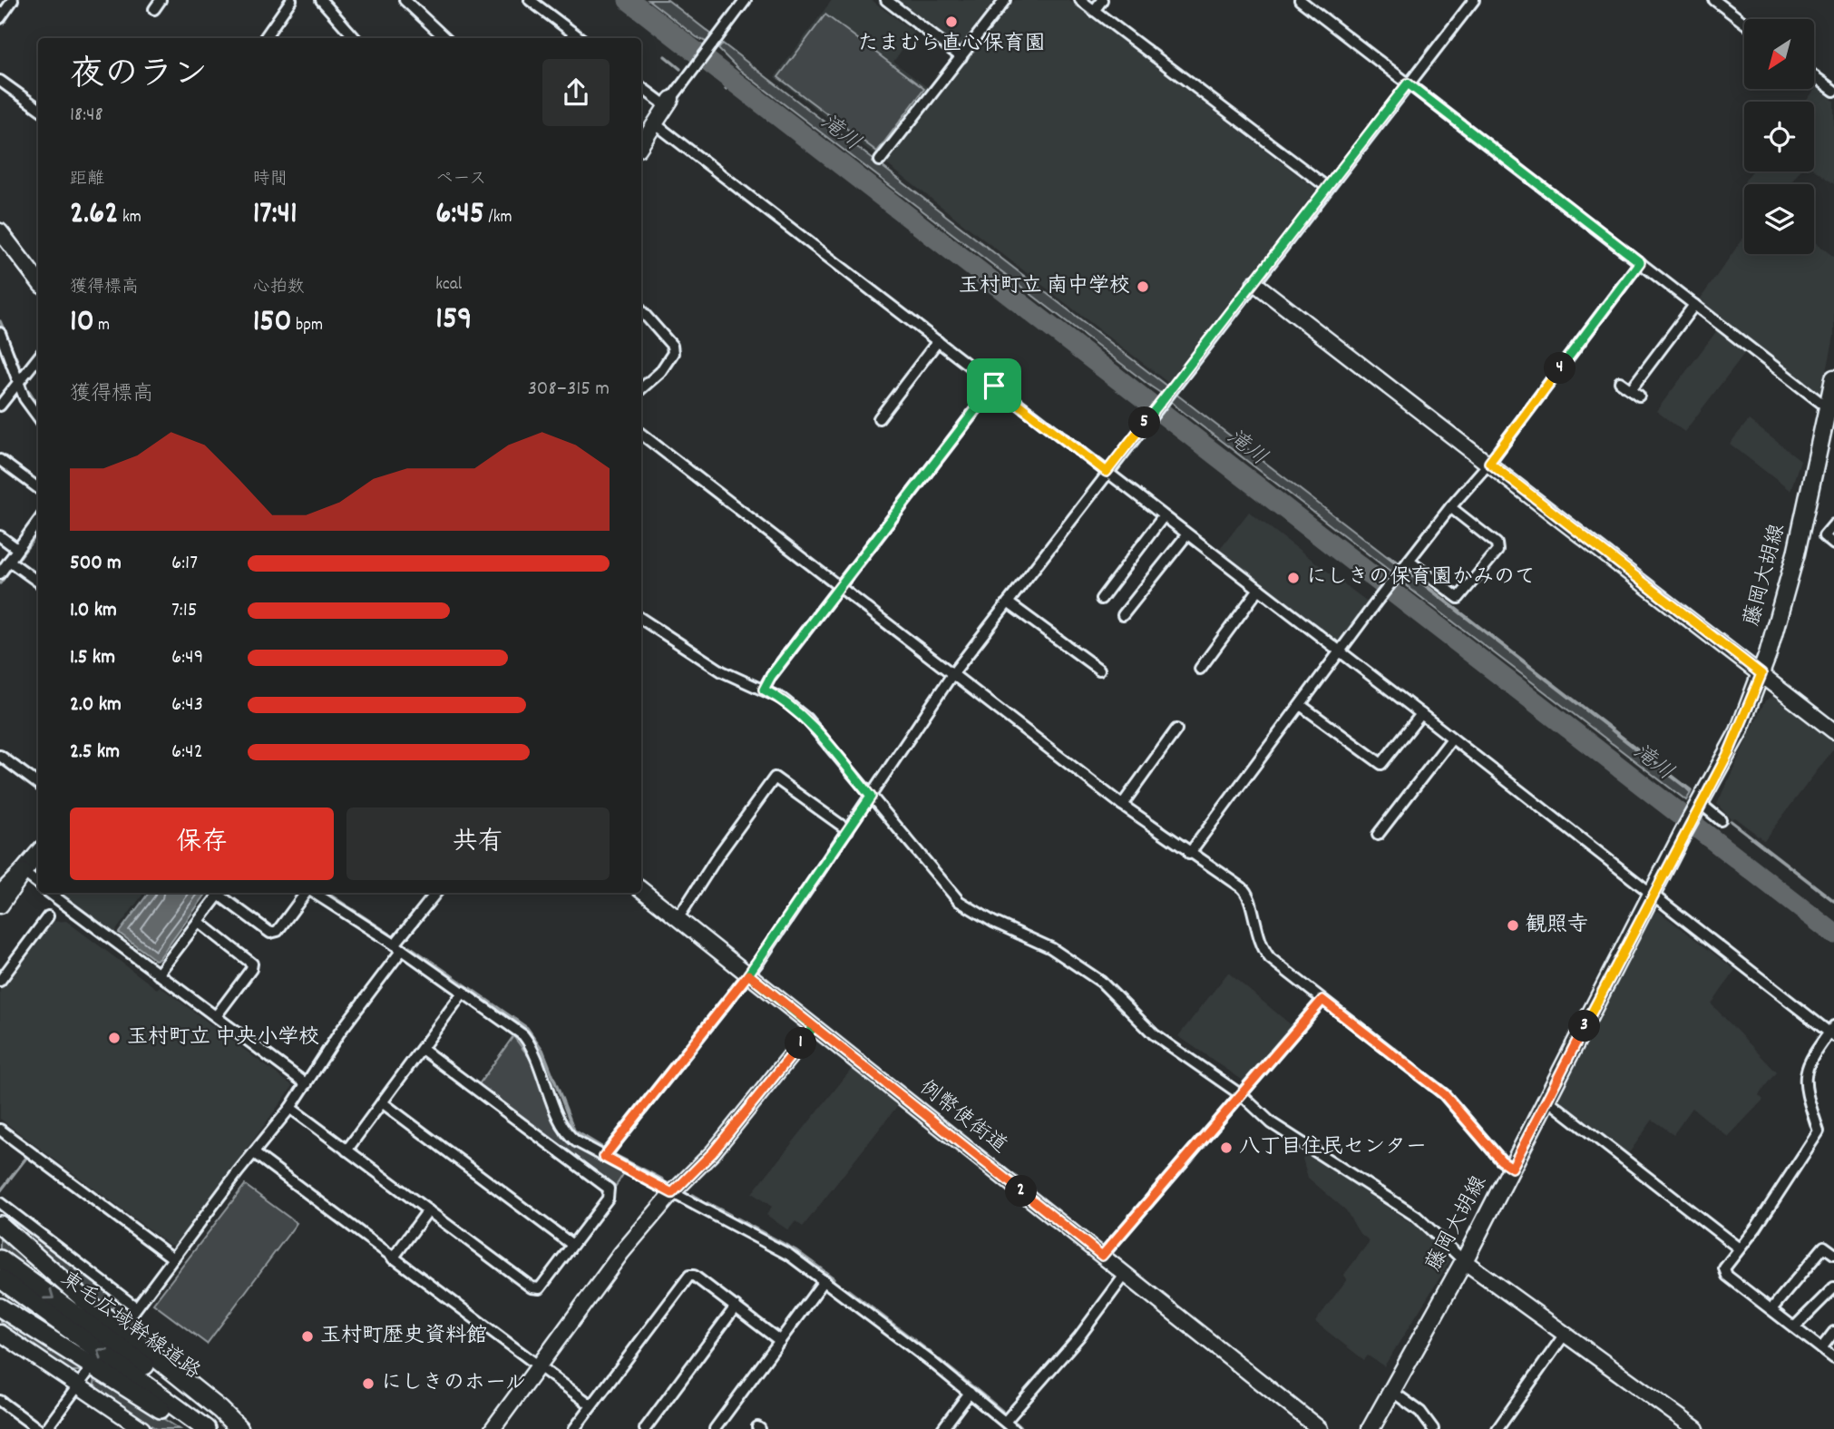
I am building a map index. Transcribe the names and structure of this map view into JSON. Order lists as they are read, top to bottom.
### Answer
{
  "streets": {
    "highway": ["東毛広域幹線道路"],
    "main road": ["藤岡大胡線"],
    "street": ["例幣使街道"]
  },
  "water": ["滝川"],
  "places": [
    "たまむら直心保育園",
    "玉村町立 南中学校",
    "にしきの保育園かみのて",
    "観照寺",
    "玉村町立 中央小学校",
    "八丁目住民センター",
    "玉村町歴史資料館",
    "にしきのホール"
  ],
  "north": "bottom left",
  "page": {
    "heading": ["夜のラン", "18:48"],
    "stats": [
      ["距離", "2.62 km"],
      ["時間", "17:41"],
      ["ペース", "6:45 /km"],
      ["獲得標高", "10 m"],
      ["心拍数", "150 bpm"],
      ["kcal", "159"]
    ],
    "pins": [
      "4",
      "5",
      "3",
      "1",
      "2"
    ],
    "chart": ["獲得標高", "308–315 m"],
    "list": [
      {
        "name": "500 m",
        "note": "6:17"
      },
      {
        "name": "1.0 km",
        "note": "7:15"
      },
      {
        "name": "1.5 km",
        "note": "6:49"
      },
      {
        "name": "2.0 km",
        "note": "6:43"
      },
      {
        "name": "2.5 km",
        "note": "6:42"
      }
    ],
    "buttons": ["保存", "共有"]
  }
}
